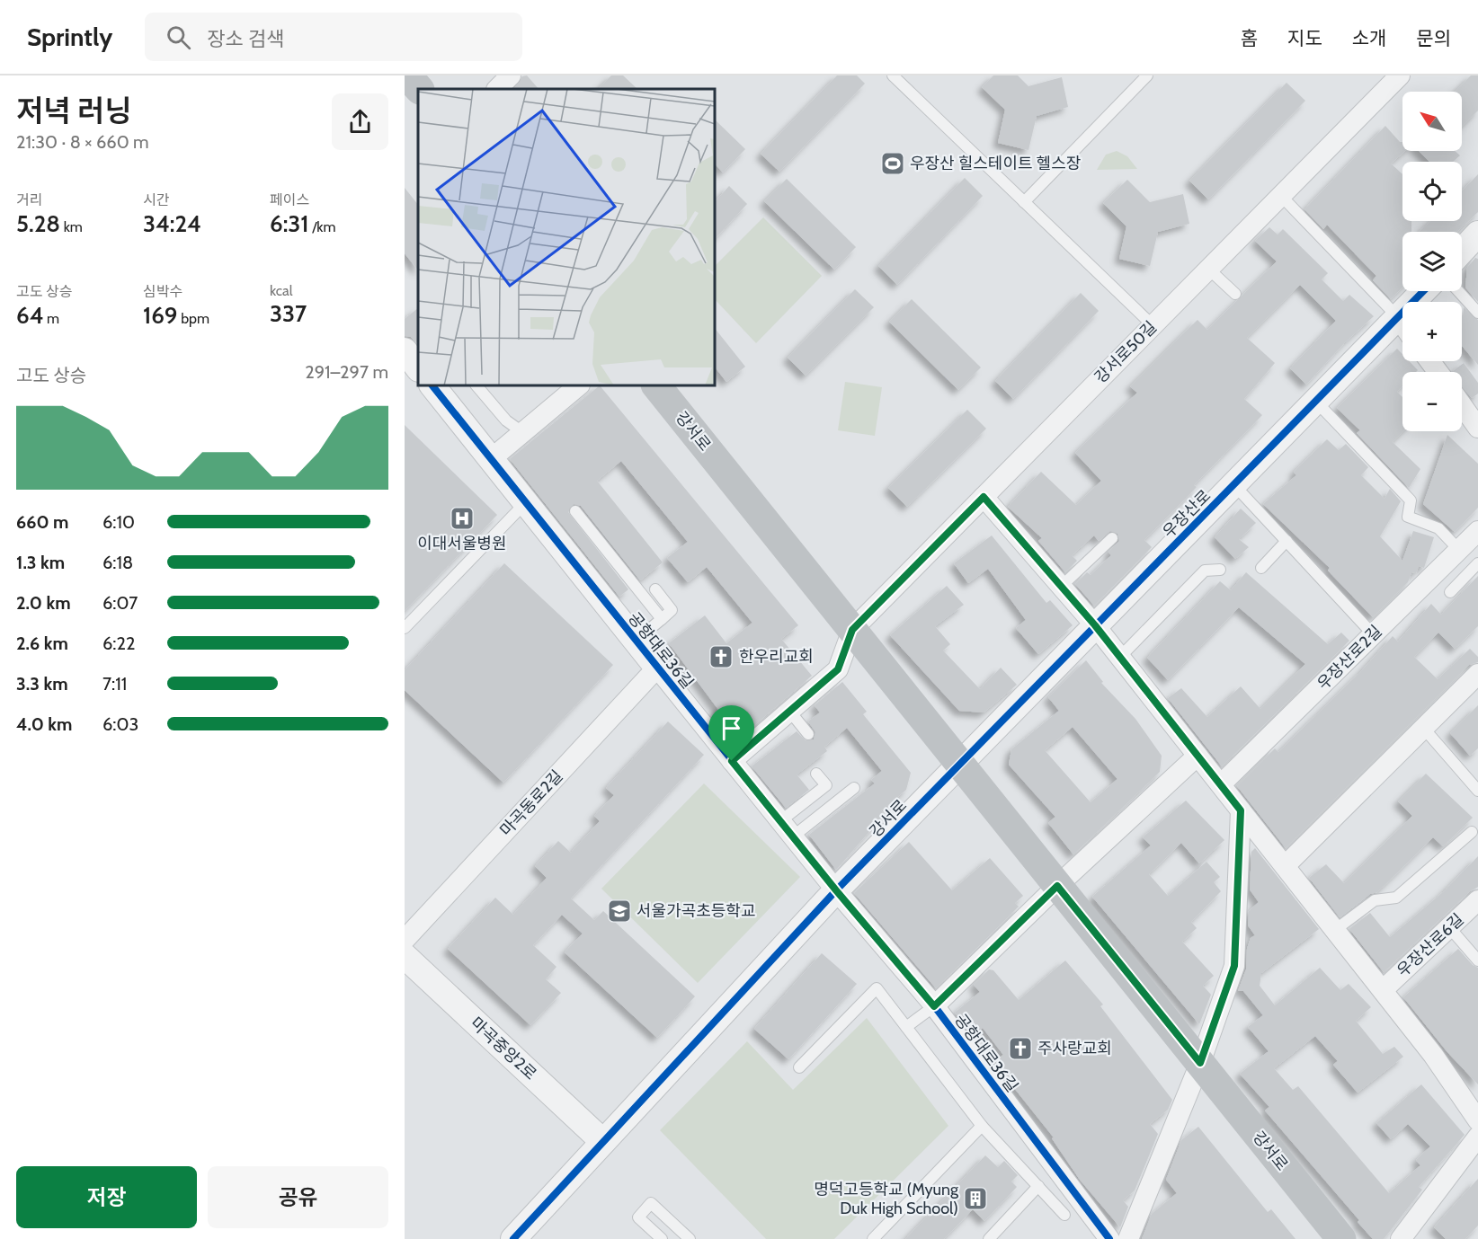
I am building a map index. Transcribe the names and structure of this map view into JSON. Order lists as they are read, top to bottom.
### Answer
{
  "streets": {
    "main road": ["강서로"],
    "street": [
      "강서로50길",
      "우장산로",
      "공항대로36길",
      "우장산로2길",
      "마곡동로2길",
      "우장산로6길",
      "마곡중앙2로"
    ]
  },
  "crossings": [
    ["강서로50길", "강서로"],
    ["강서로", "우장산로"],
    ["강서로", "공항대로36길"],
    ["강서로", "마곡중앙2로"],
    ["공항대로36길", "마곡동로2길"]
  ],
  "places": {
    "sports": ["우장산 힐스테이트 헬스장"],
    "hospital": ["이대서울병원"],
    "church": ["한우리교회", "주사랑교회"],
    "school or university": ["서울가곡초등학교"],
    "building": ["명덕고등학교 (Myung Duk High School)"]
  },
  "north": "top left",
  "page": {
    "header": "Sprintly",
    "search": "장소 검색",
    "nav": [
      "홈",
      "지도",
      "소개",
      "문의"
    ],
    "heading": ["저녁 러닝", "21:30 · 8 × 660 m"],
    "map_buttons": ["+", "−"],
    "stats": [
      ["거리", "5.28 km"],
      ["시간", "34:24"],
      ["페이스", "6:31 /km"],
      ["고도 상승", "64 m"],
      ["심박수", "169 bpm"],
      ["kcal", "337"]
    ],
    "chart": ["고도 상승", "291–297 m"],
    "list": [
      {
        "name": "660 m",
        "note": "6:10"
      },
      {
        "name": "1.3 km",
        "note": "6:18"
      },
      {
        "name": "2.0 km",
        "note": "6:07"
      },
      {
        "name": "2.6 km",
        "note": "6:22"
      },
      {
        "name": "3.3 km",
        "note": "7:11"
      },
      {
        "name": "4.0 km",
        "note": "6:03"
      }
    ],
    "buttons": ["저장", "공유"]
  }
}
